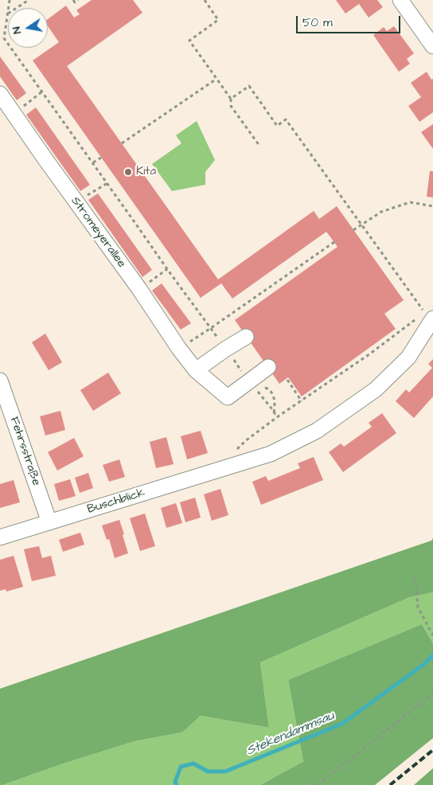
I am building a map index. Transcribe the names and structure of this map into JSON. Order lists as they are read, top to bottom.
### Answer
{
  "streets": {
    "street": ["Stromeyerallee", "Fehrsstraße", "Buschblick"]
  },
  "crossings": [
    ["Fehrsstraße", "Buschblick"]
  ],
  "water": ["Stekendammsau"],
  "places": ["Kita"],
  "scale_bar": "50 m",
  "north": "left"
}
